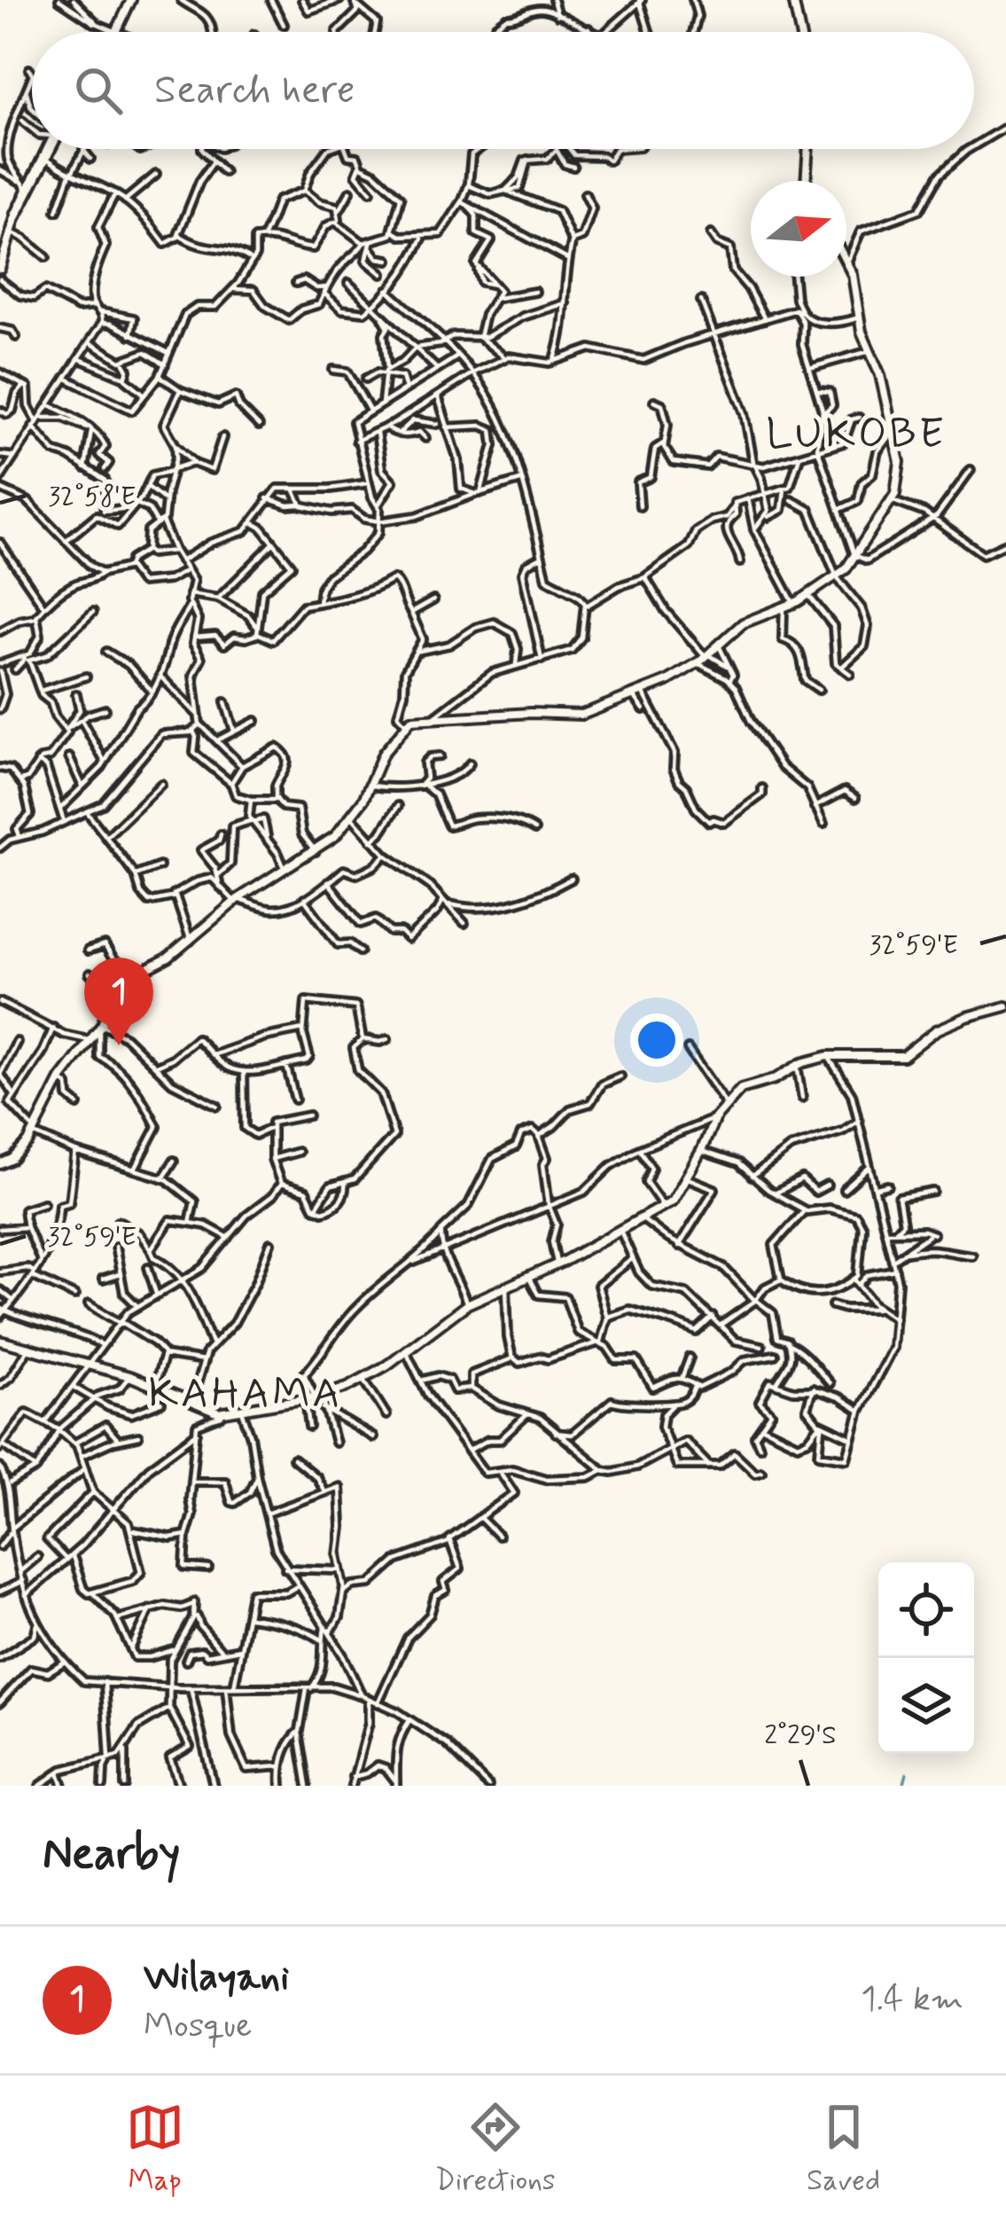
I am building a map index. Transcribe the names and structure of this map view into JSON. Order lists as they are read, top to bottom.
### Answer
{
  "districts": ["LUKOBE", "KAHAMA"],
  "north": "right",
  "page": {
    "search": "Search here",
    "pins": "1",
    "heading": "Nearby",
    "list": [
      {
        "mark": "1",
        "name": "Wilayani",
        "note": "Mosque",
        "value": "1.4 km"
      }
    ],
    "nav": ["Map", "Directions", "Saved"]
  },
  "coordinates": ["32°58'E", "32°59'E", "2°29'S"]
}
